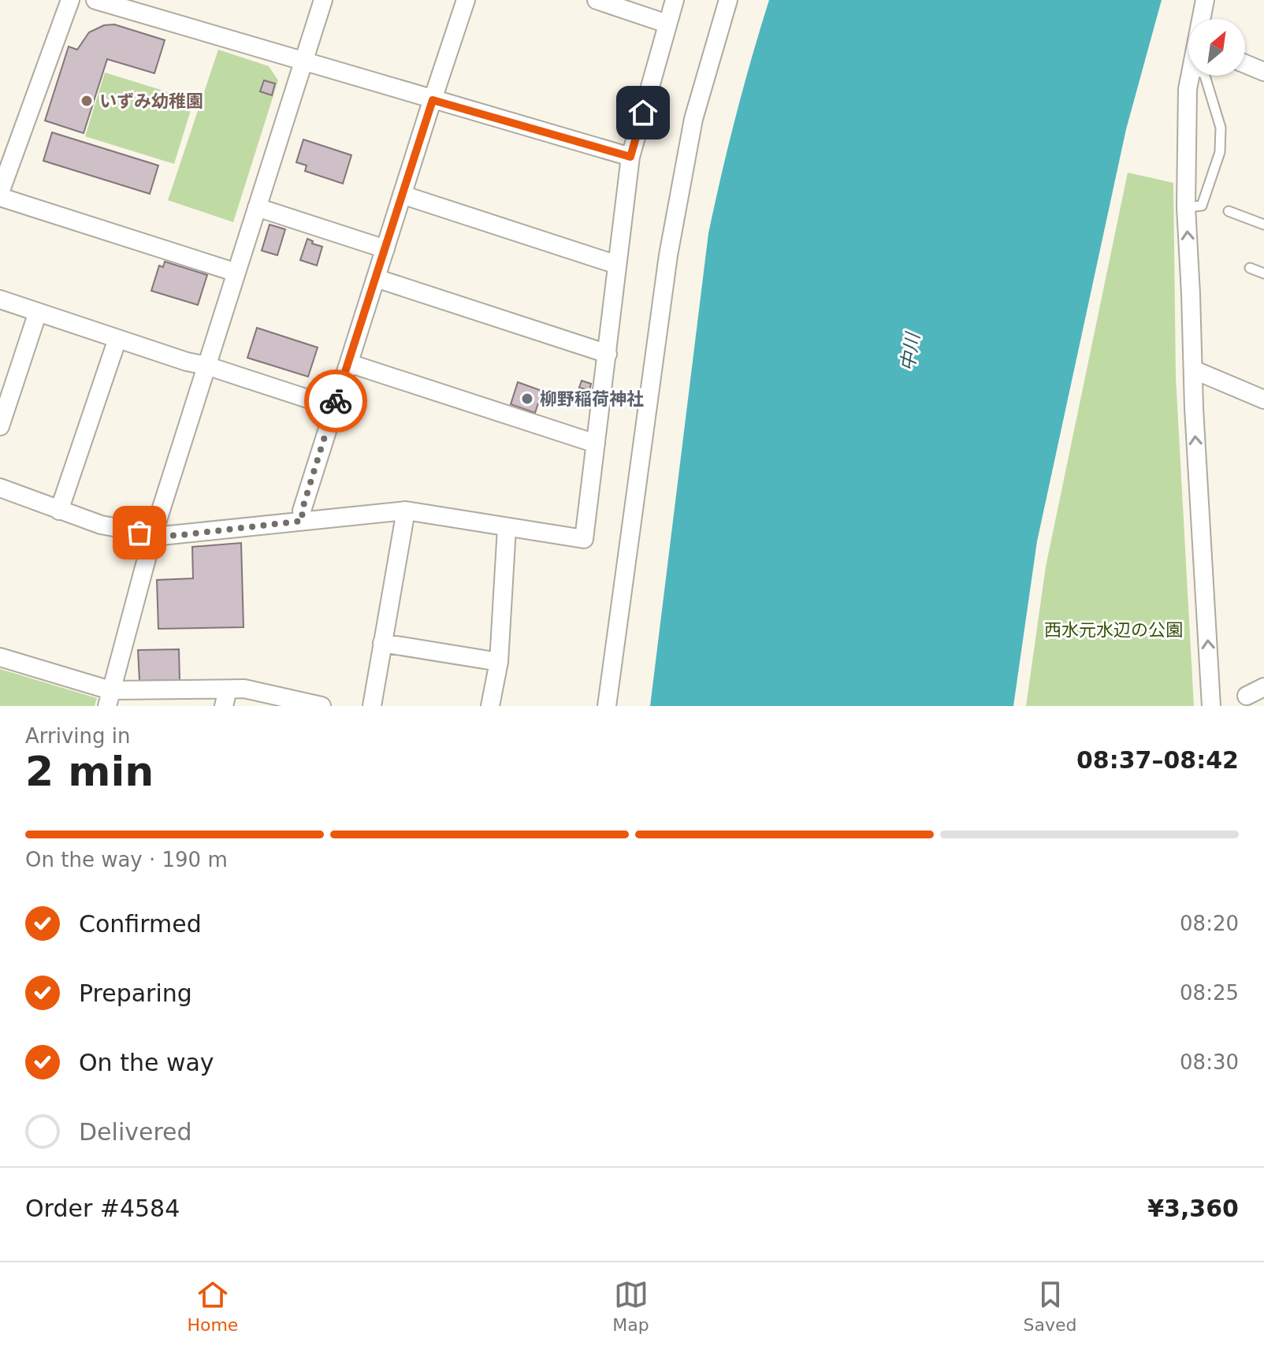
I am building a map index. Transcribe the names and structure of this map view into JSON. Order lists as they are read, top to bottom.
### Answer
{
  "water": ["中川"],
  "parks": ["西水元水辺の公園"],
  "places": ["いずみ幼稚園", "柳野稲荷神社"],
  "north": "top right",
  "page": {
    "heading": ["2 min", "Arriving in", "08:37–08:42"],
    "panel": ["Order #4584", "¥3,360"],
    "bar": "On the way · 190 m",
    "list": [
      ["Confirmed", "08:20"],
      ["Preparing", "08:25"],
      ["On the way", "08:30"],
      "Delivered"
    ],
    "tabs": ["Home", "Map", "Saved"]
  }
}
